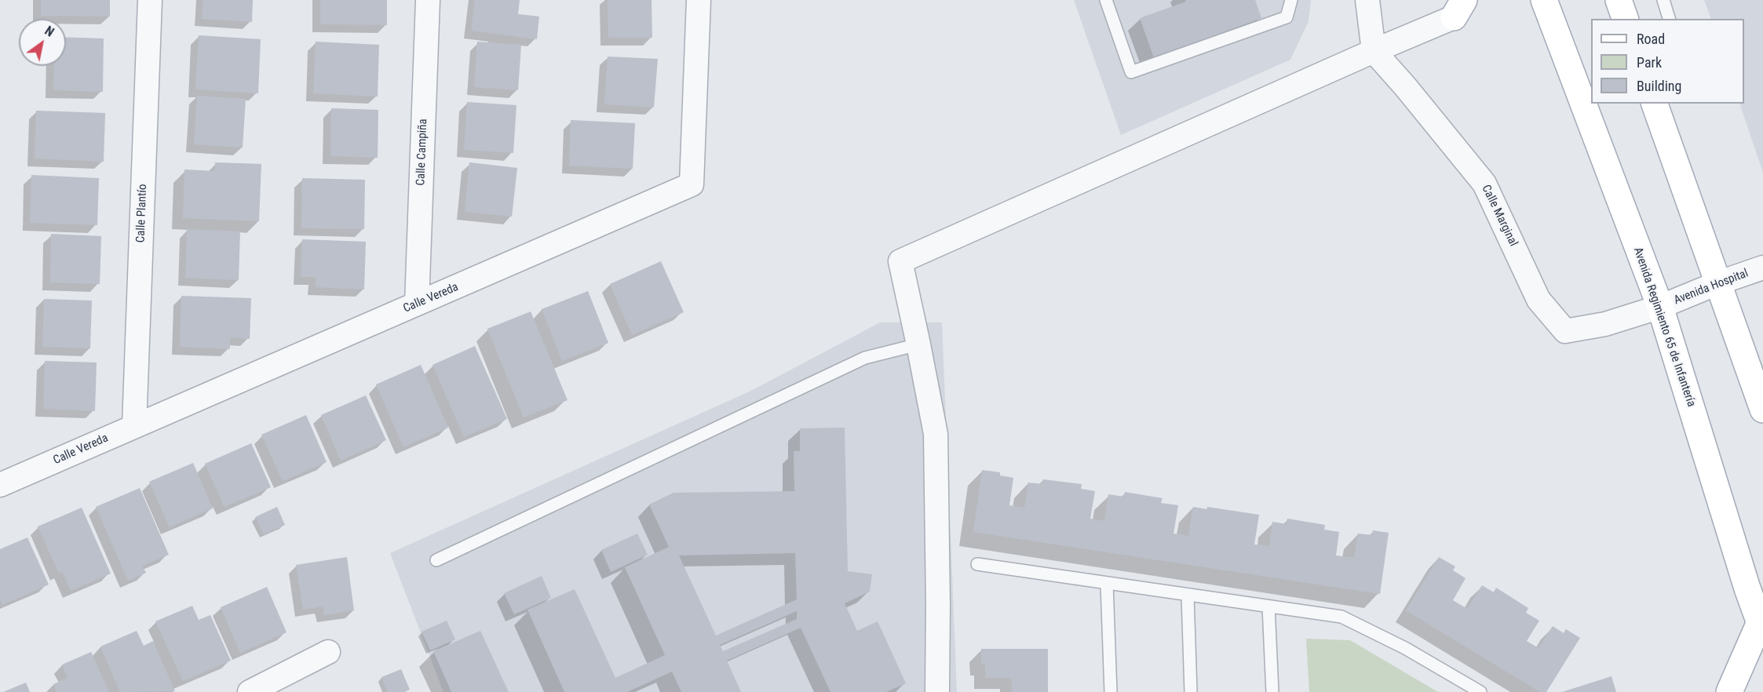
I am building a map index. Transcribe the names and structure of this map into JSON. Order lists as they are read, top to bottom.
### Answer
{
  "streets": {
    "main road": ["Avenida Regimiento 65 de Infantería"],
    "street": [
      "Calle Campiña",
      "Calle Plantío",
      "Calle Marginal",
      "Avenida Hospital",
      "Calle Vereda"
    ]
  },
  "crossings": [
    ["Calle Campiña", "Calle Vereda"],
    ["Calle Plantío", "Calle Vereda"],
    ["Calle Marginal", "Avenida Hospital"],
    ["Calle Marginal", "Avenida Regimiento 65 de Infantería"],
    ["Avenida Hospital", "Avenida Regimiento 65 de Infantería"]
  ],
  "legend": ["Road", "Park", "Building"],
  "north": "top right"
}
